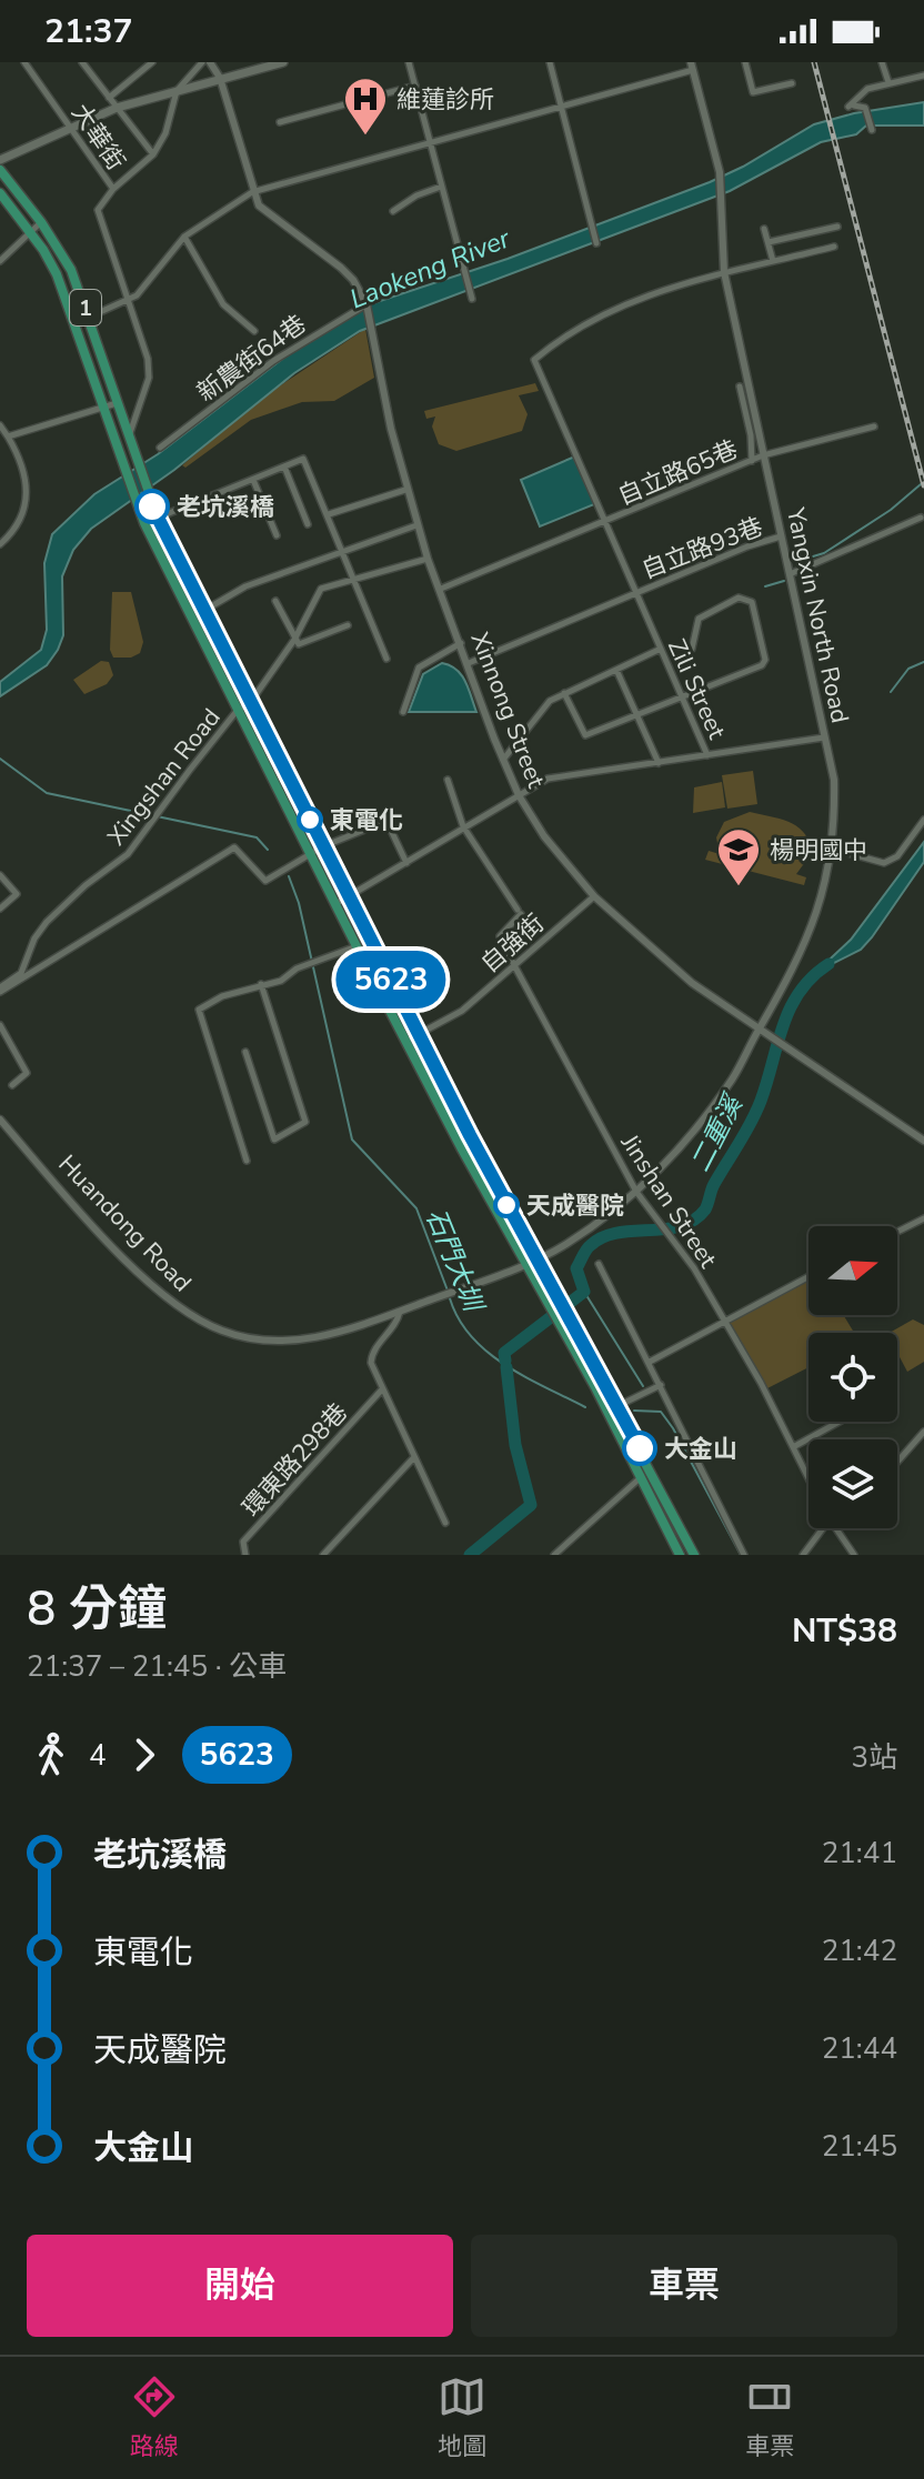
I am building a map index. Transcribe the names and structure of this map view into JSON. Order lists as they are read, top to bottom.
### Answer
{
  "streets": {
    "main road": ["1"],
    "street": [
      "大華街",
      "新農街64巷",
      "自立路65巷",
      "自立路93巷",
      "Yangxin North Road",
      "Zili Street",
      "Xinnong Street",
      "Xingshan Road",
      "自強街",
      "Jinshan Street",
      "Huandong Road",
      "環東路298巷"
    ]
  },
  "crossings": [
    ["1", "Zili Street"],
    ["1", "Xingshan Road"],
    ["1", "自強街"],
    ["1", "Huandong Road"],
    ["新農街64巷", "Xinnong Street"],
    ["自立路65巷", "Yangxin North Road"],
    ["自立路65巷", "Zili Street"],
    ["自立路65巷", "Xinnong Street"],
    ["自立路93巷", "Yangxin North Road"],
    ["自立路93巷", "Zili Street"],
    ["自立路93巷", "Xinnong Street"],
    ["Yangxin North Road", "Zili Street"],
    ["Yangxin North Road", "Xinnong Street"],
    ["Yangxin North Road", "Huandong Road"],
    ["Zili Street", "Xinnong Street"],
    ["Zili Street", "Jinshan Street"],
    ["Xinnong Street", "自強街"],
    ["Xinnong Street", "Huandong Road"],
    ["自強街", "Jinshan Street"],
    ["Jinshan Street", "Huandong Road"]
  ],
  "water": ["Laokeng River", "二重溪", "石門大圳"],
  "places": {
    "hospital": ["維蓮診所"],
    "other": [
      "老坑溪橋",
      "東電化",
      "天成醫院",
      "大金山"
    ],
    "school or university": ["楊明國中"]
  },
  "lines": ["bus line 5623"],
  "north": "right",
  "page": {
    "status": "21:37",
    "on_map": "5623",
    "heading": ["8 分鐘", "21:37 – 21:45 · 公車", "NT$38"],
    "legs": ["4", "5623", "3站"],
    "list": [
      {
        "name": "老坑溪橋",
        "value": "21:41"
      },
      {
        "name": "東電化",
        "value": "21:42"
      },
      {
        "name": "天成醫院",
        "value": "21:44"
      },
      {
        "name": "大金山",
        "value": "21:45"
      }
    ],
    "buttons": ["開始", "車票"],
    "tabs": ["路線", "地圖", "車票"]
  }
}
